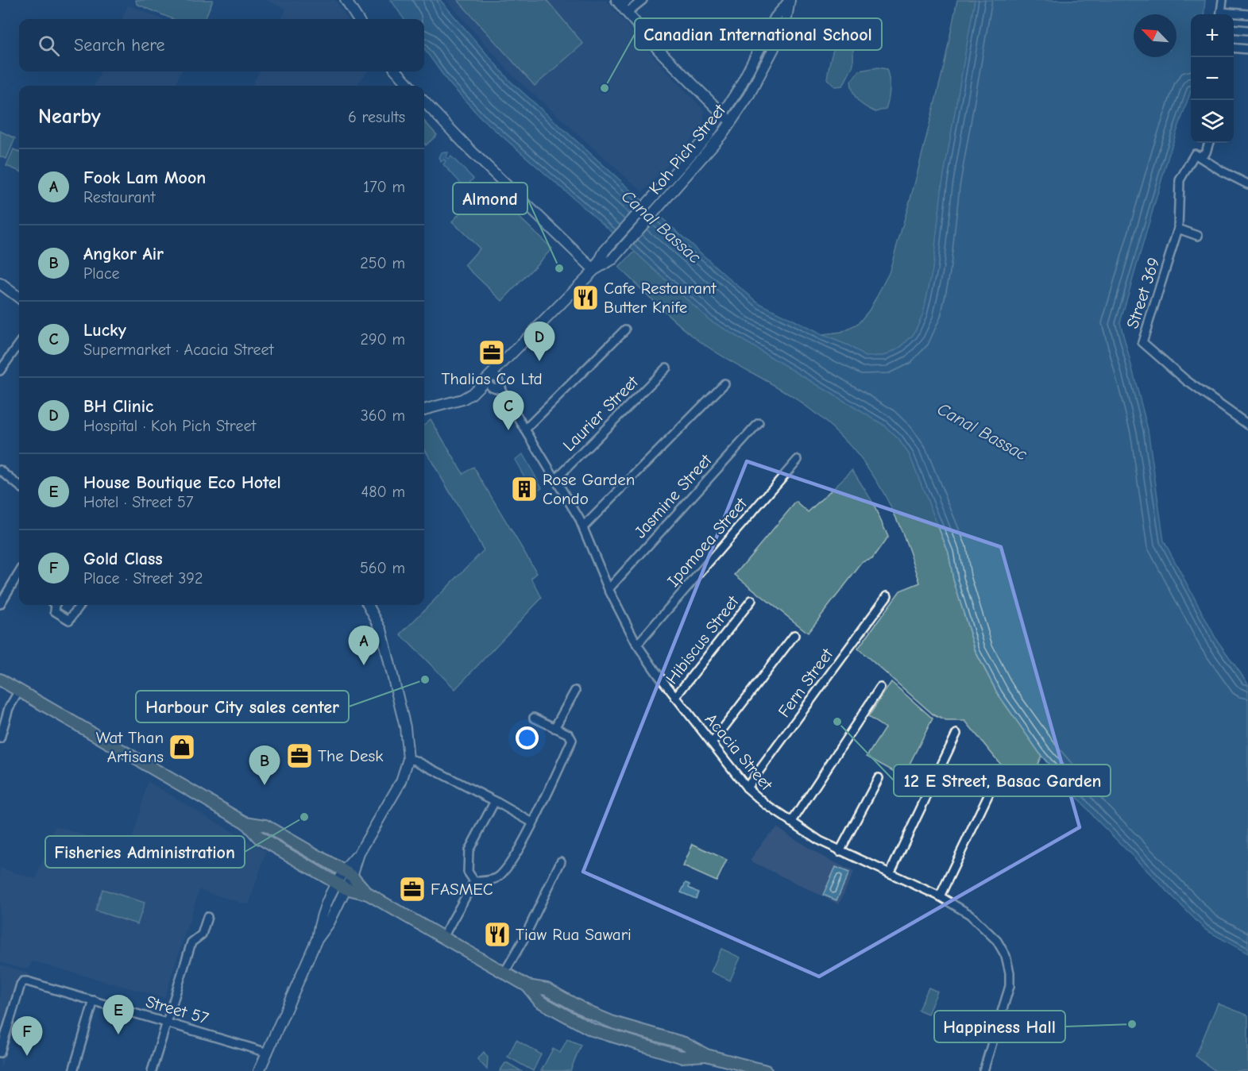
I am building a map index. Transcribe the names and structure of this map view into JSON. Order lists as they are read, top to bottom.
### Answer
{
  "streets": {
    "main road": ["Koh Pich Street"],
    "street": [
      "Street 369",
      "Laurier Street",
      "Jasmine Street",
      "Ipomoea Street",
      "Hibiscus Street",
      "Fern Street",
      "Acacia Street",
      "Street 57"
    ]
  },
  "crossings": [
    ["Koh Pich Street", "Acacia Street"],
    ["Laurier Street", "Acacia Street"],
    ["Jasmine Street", "Acacia Street"],
    ["Ipomoea Street", "Acacia Street"],
    ["Hibiscus Street", "Acacia Street"],
    ["Fern Street", "Acacia Street"]
  ],
  "water": ["Canal Bassac"],
  "places": {
    "other": [
      "Canadian International School",
      "Almond",
      "Harbour City sales center",
      "12 E Street, Basac Garden",
      "Fisheries Administration",
      "Happiness Hall"
    ],
    "restaurant": ["Cafe Restaurant Butter Knife", "Tiaw Rua Sawari"],
    "office": ["Thalias Co Ltd", "The Desk", "FASMEC"],
    "building": ["Rose Garden Condo"],
    "shop": ["Wat Than Artisans"]
  },
  "north": "top left",
  "page": {
    "map_buttons": ["+", "−"],
    "search": "Search here",
    "heading": ["Nearby", "6 results"],
    "list": [
      {
        "mark": "A",
        "name": "Fook Lam Moon",
        "note": "Restaurant",
        "value": "170 m"
      },
      {
        "mark": "B",
        "name": "Angkor Air",
        "note": "Place",
        "value": "250 m"
      },
      {
        "mark": "C",
        "name": "Lucky",
        "note": "Supermarket · Acacia Street",
        "value": "290 m"
      },
      {
        "mark": "D",
        "name": "BH Clinic",
        "note": "Hospital · Koh Pich Street",
        "value": "360 m"
      },
      {
        "mark": "E",
        "name": "House Boutique Eco Hotel",
        "note": "Hotel · Street 57",
        "value": "480 m"
      },
      {
        "mark": "F",
        "name": "Gold Class",
        "note": "Place · Street 392",
        "value": "560 m"
      }
    ],
    "pins": [
      "D",
      "C",
      "A",
      "B",
      "E",
      "F"
    ]
  }
}
